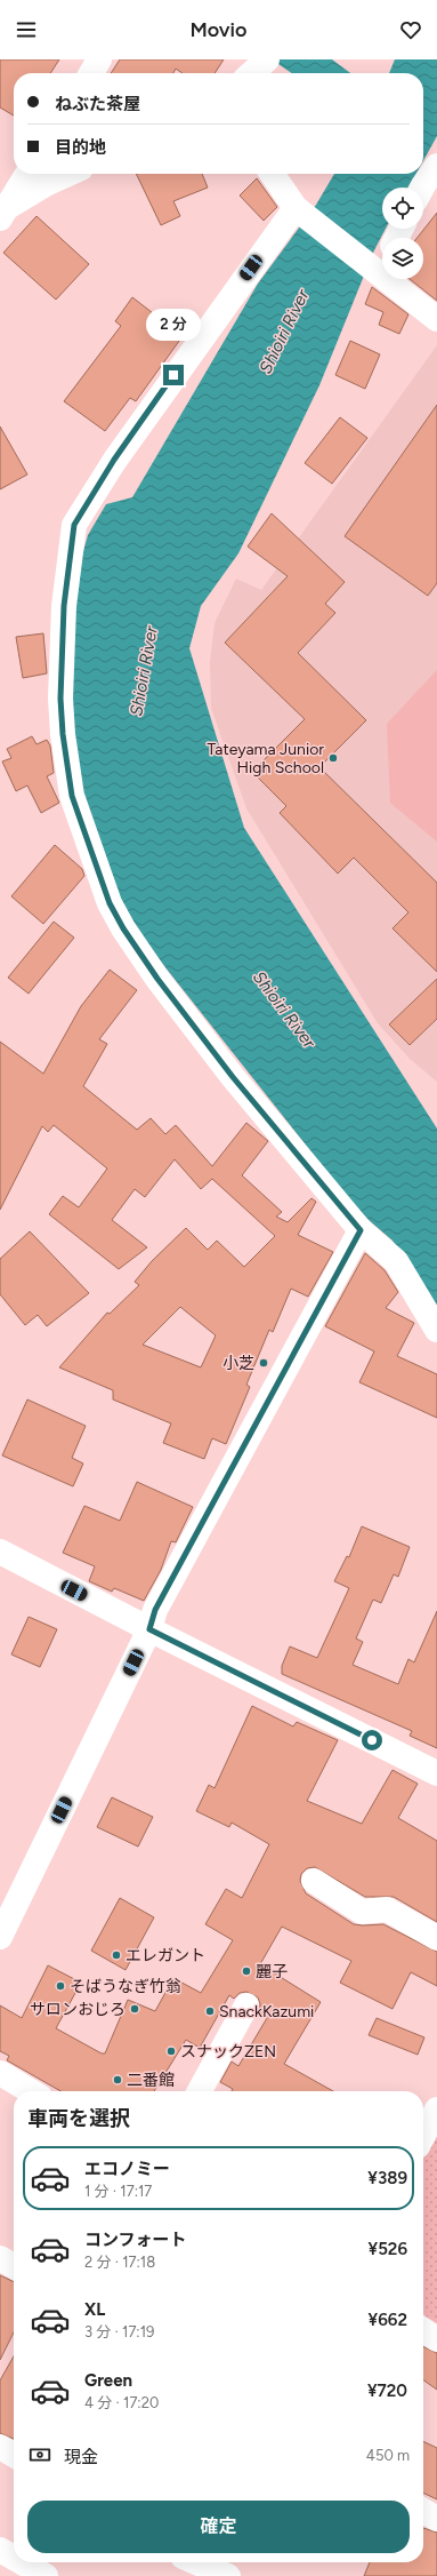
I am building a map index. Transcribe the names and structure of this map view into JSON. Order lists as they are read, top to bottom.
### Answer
{
  "water": ["Shioiri River"],
  "places": [
    "Tateyama Junior High School",
    "小芝",
    "エレガント",
    "麗子",
    "そばうなぎ竹翁",
    "サロンおじろ",
    "SnackKazumi",
    "スナックZEN",
    "二番館"
  ],
  "page": {
    "header": "Movio",
    "banner": ["ねぶた茶屋", "目的地"],
    "bubble": "2 分",
    "heading": "車両を選択",
    "list": [
      {
        "name": "エコノミー",
        "note": "1 分 · 17:17",
        "value": "¥389"
      },
      {
        "name": "コンフォート",
        "note": "2 分 · 17:18",
        "value": "¥526"
      },
      {
        "name": "XL",
        "note": "3 分 · 17:19",
        "value": "¥662"
      },
      {
        "name": "Green",
        "note": "4 分 · 17:20",
        "value": "¥720"
      }
    ],
    "pay": ["現金", "450 m"],
    "buttons": "確定"
  }
}
